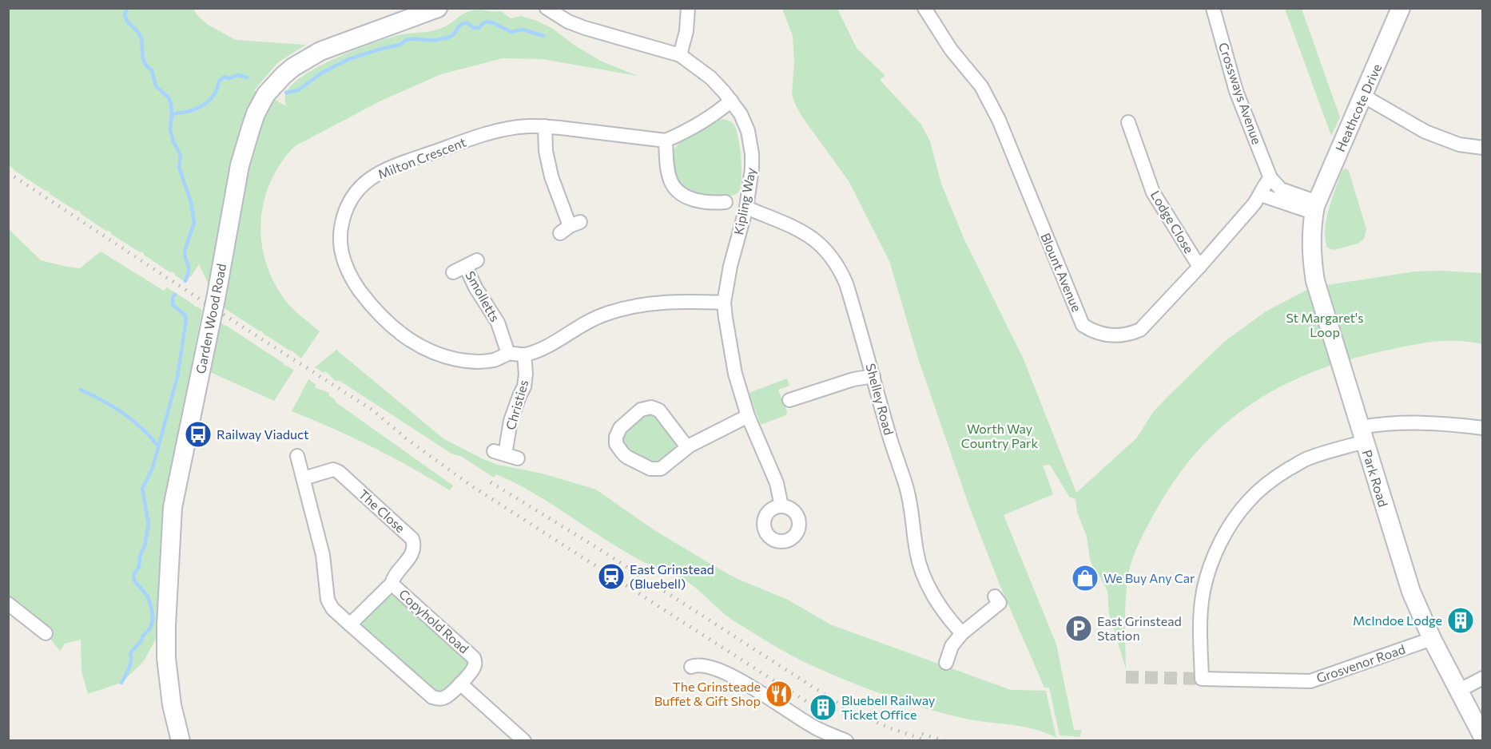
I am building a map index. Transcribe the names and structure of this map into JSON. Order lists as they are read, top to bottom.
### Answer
{
  "streets": {
    "street": [
      "Crossways Avenue",
      "Heathcote Drive",
      "Milton Crescent",
      "Kipling Way",
      "Lodge Close",
      "Blount Avenue",
      "Smolletts",
      "Garden Wood Road",
      "Shelley Road",
      "Christies",
      "Park Road",
      "The Close",
      "Copyhold Road",
      "Grosvenor Road"
    ]
  },
  "crossings": [
    ["Crossways Avenue", "Blount Avenue"],
    ["Heathcote Drive", "Park Road"],
    ["Milton Crescent", "Kipling Way"],
    ["Milton Crescent", "Smolletts"],
    ["Milton Crescent", "Christies"],
    ["Kipling Way", "Shelley Road"],
    ["Lodge Close", "Blount Avenue"],
    ["Park Road", "Grosvenor Road"],
    ["The Close", "Copyhold Road"]
  ],
  "parks": ["St Margaret's Loop", "Worth Way Country Park"],
  "places": {
    "bus stop": ["Railway Viaduct"],
    "station": ["East Grinstead (Bluebell)"],
    "shop": ["We Buy Any Car"],
    "building": ["McIndoe Lodge", "Bluebell Railway Ticket Office"],
    "parking": ["East Grinstead Station"],
    "restaurant": ["The Grinsteade Buffet & Gift Shop"]
  }
}
